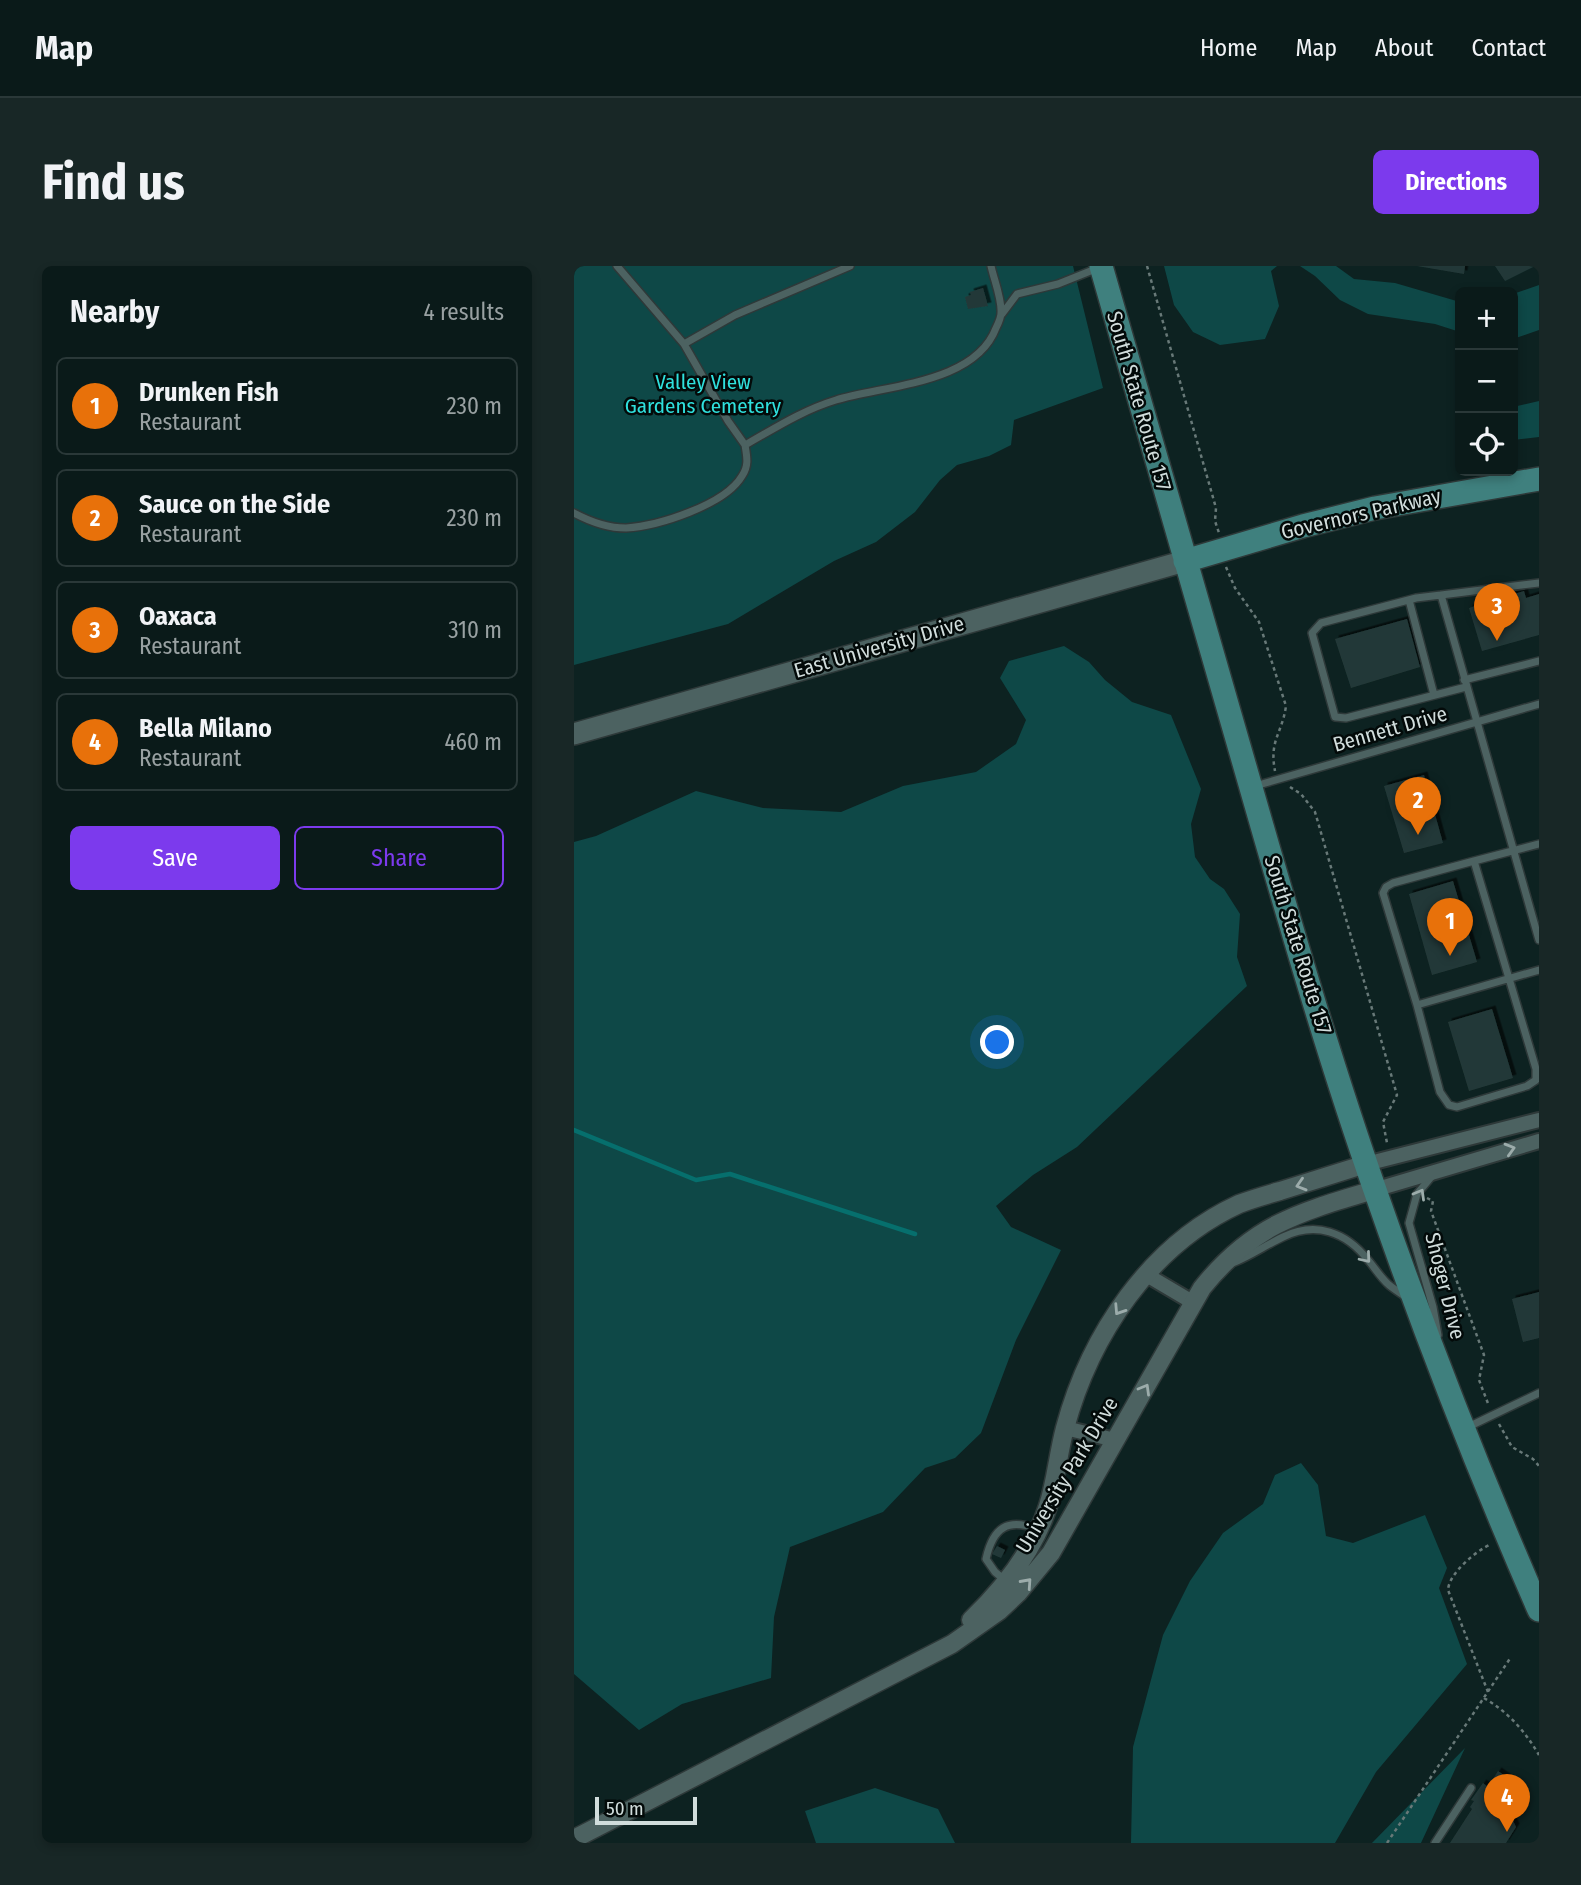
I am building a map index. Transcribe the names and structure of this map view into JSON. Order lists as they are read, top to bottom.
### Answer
{
  "streets": {
    "main road": ["South State Route 157", "Governors Parkway", "East University Drive"],
    "street": ["University Park Drive"],
    "lane": ["Bennett Drive", "Shoger Drive"]
  },
  "crossings": [
    ["South State Route 157", "Governors Parkway"],
    ["South State Route 157", "East University Drive"],
    ["South State Route 157", "Bennett Drive"],
    ["South State Route 157", "Shoger Drive"],
    ["South State Route 157", "University Park Drive"],
    ["Governors Parkway", "East University Drive"]
  ],
  "parks": ["Valley View Gardens Cemetery"],
  "scale_bar": "50 m",
  "page": {
    "header": "Map",
    "nav": [
      "Home",
      "Map",
      "About",
      "Contact"
    ],
    "buttons": [
      "Directions",
      ["Save", "Share"]
    ],
    "title": "Find us",
    "heading": ["Nearby", "4 results"],
    "map_buttons": ["+", "−"],
    "list": [
      {
        "mark": "1",
        "name": "Drunken Fish",
        "note": "Restaurant",
        "value": "230 m"
      },
      {
        "mark": "2",
        "name": "Sauce on the Side",
        "note": "Restaurant",
        "value": "230 m"
      },
      {
        "mark": "3",
        "name": "Oaxaca",
        "note": "Restaurant",
        "value": "310 m"
      },
      {
        "mark": "4",
        "name": "Bella Milano",
        "note": "Restaurant",
        "value": "460 m"
      }
    ],
    "pins": [
      "3",
      "2",
      "1",
      "4"
    ],
    "scale": "50 m"
  }
}
